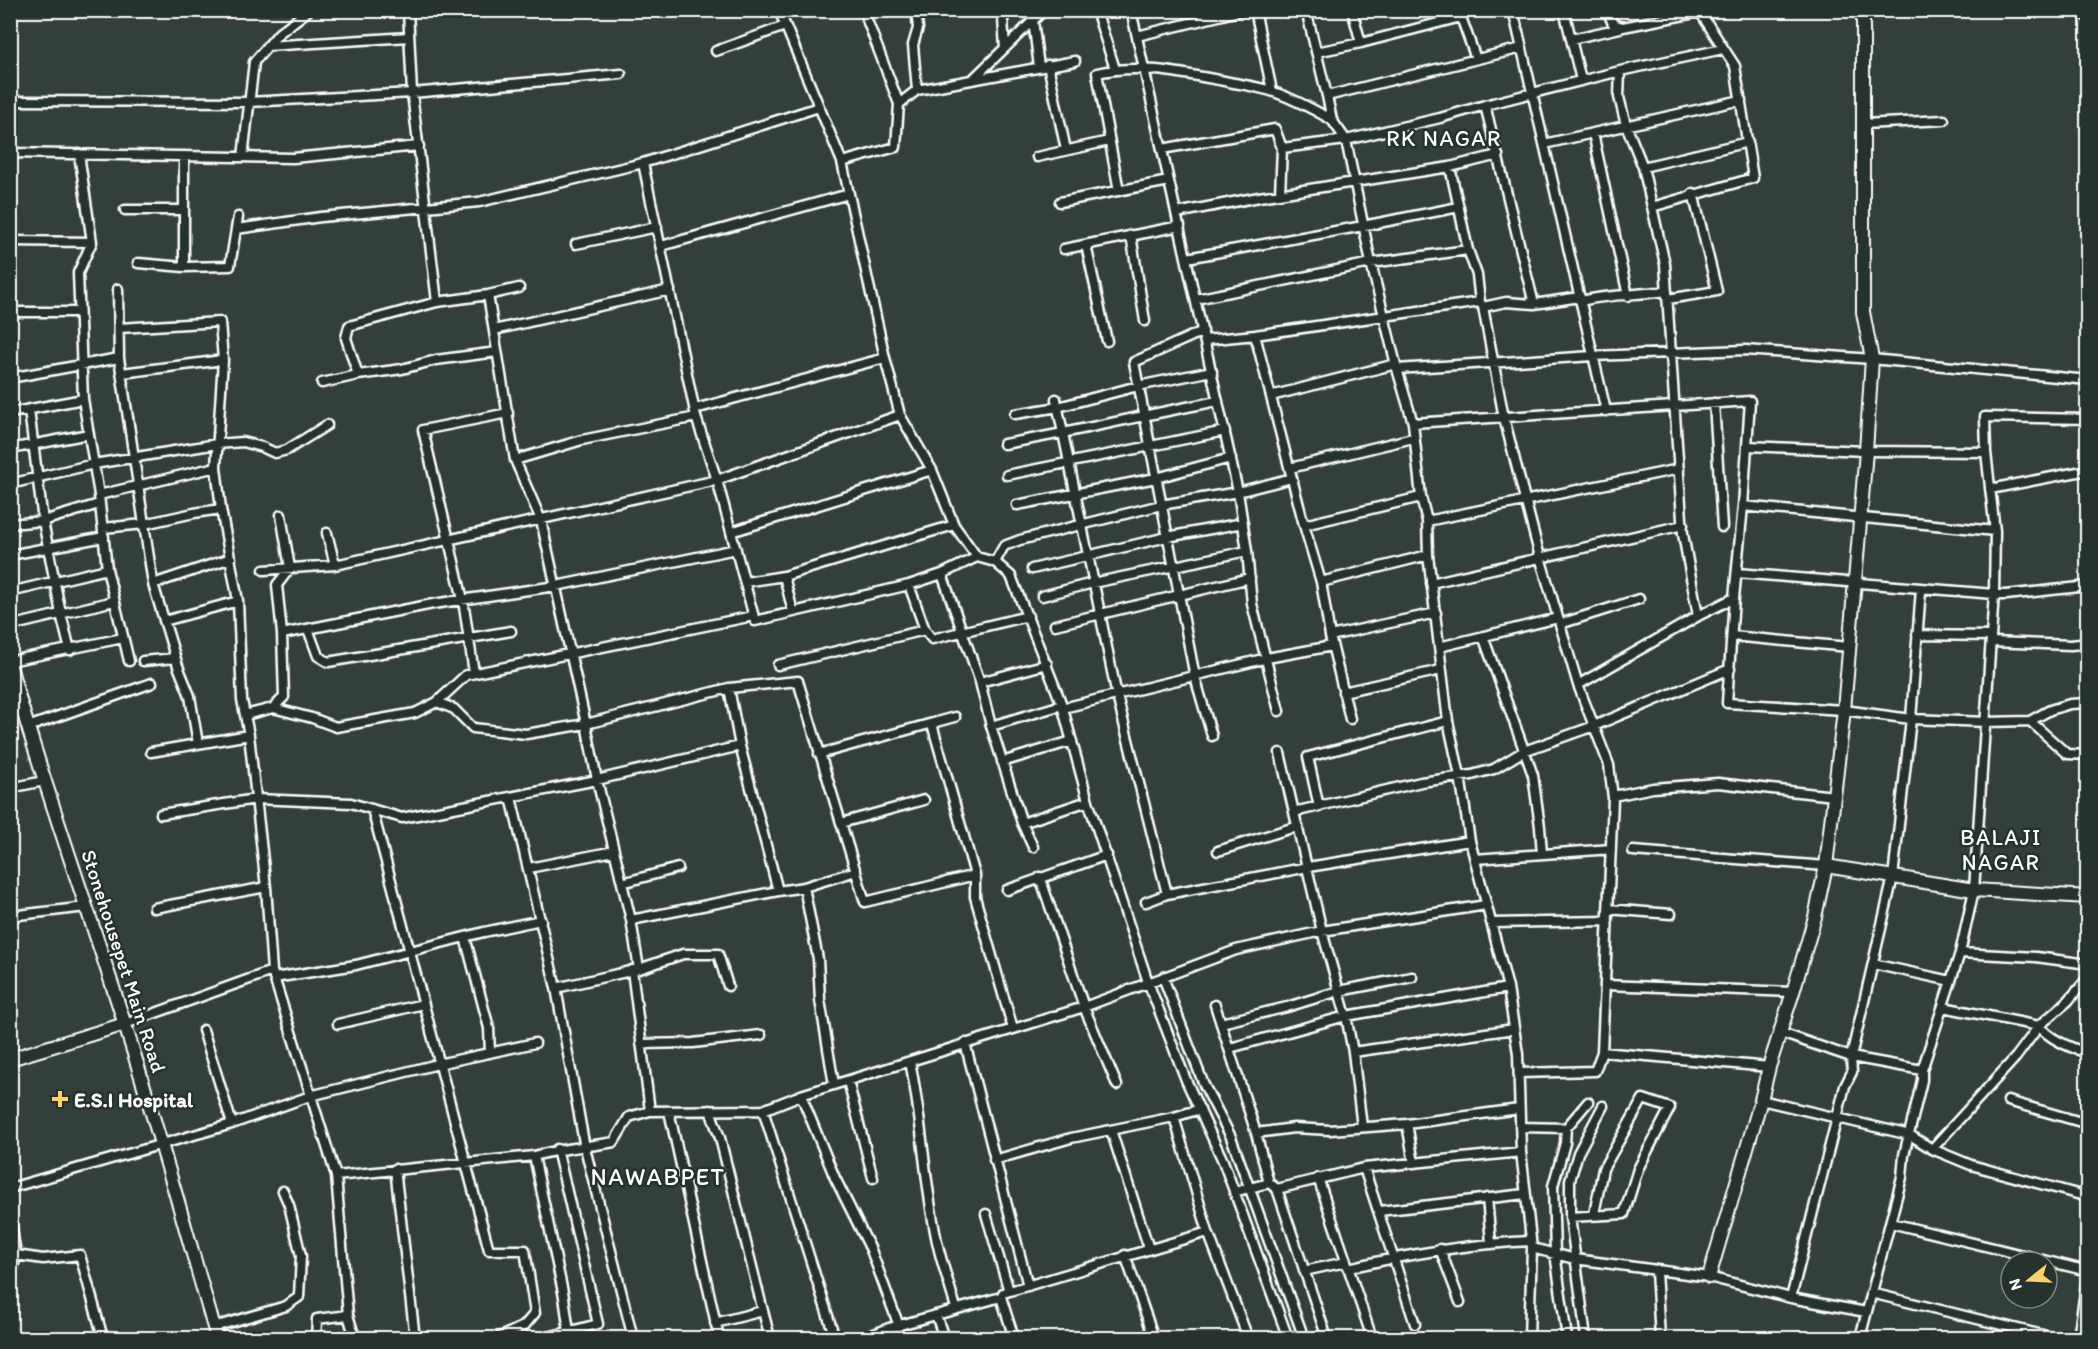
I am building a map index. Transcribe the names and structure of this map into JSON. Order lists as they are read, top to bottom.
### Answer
{
  "streets": {
    "street": ["Stonehousepet Main Road"]
  },
  "districts": ["RK NAGAR", "BALAJI NAGAR", "NAWABPET"],
  "places": {
    "health": ["E.S.I Hospital"]
  },
  "north": "left"
}
